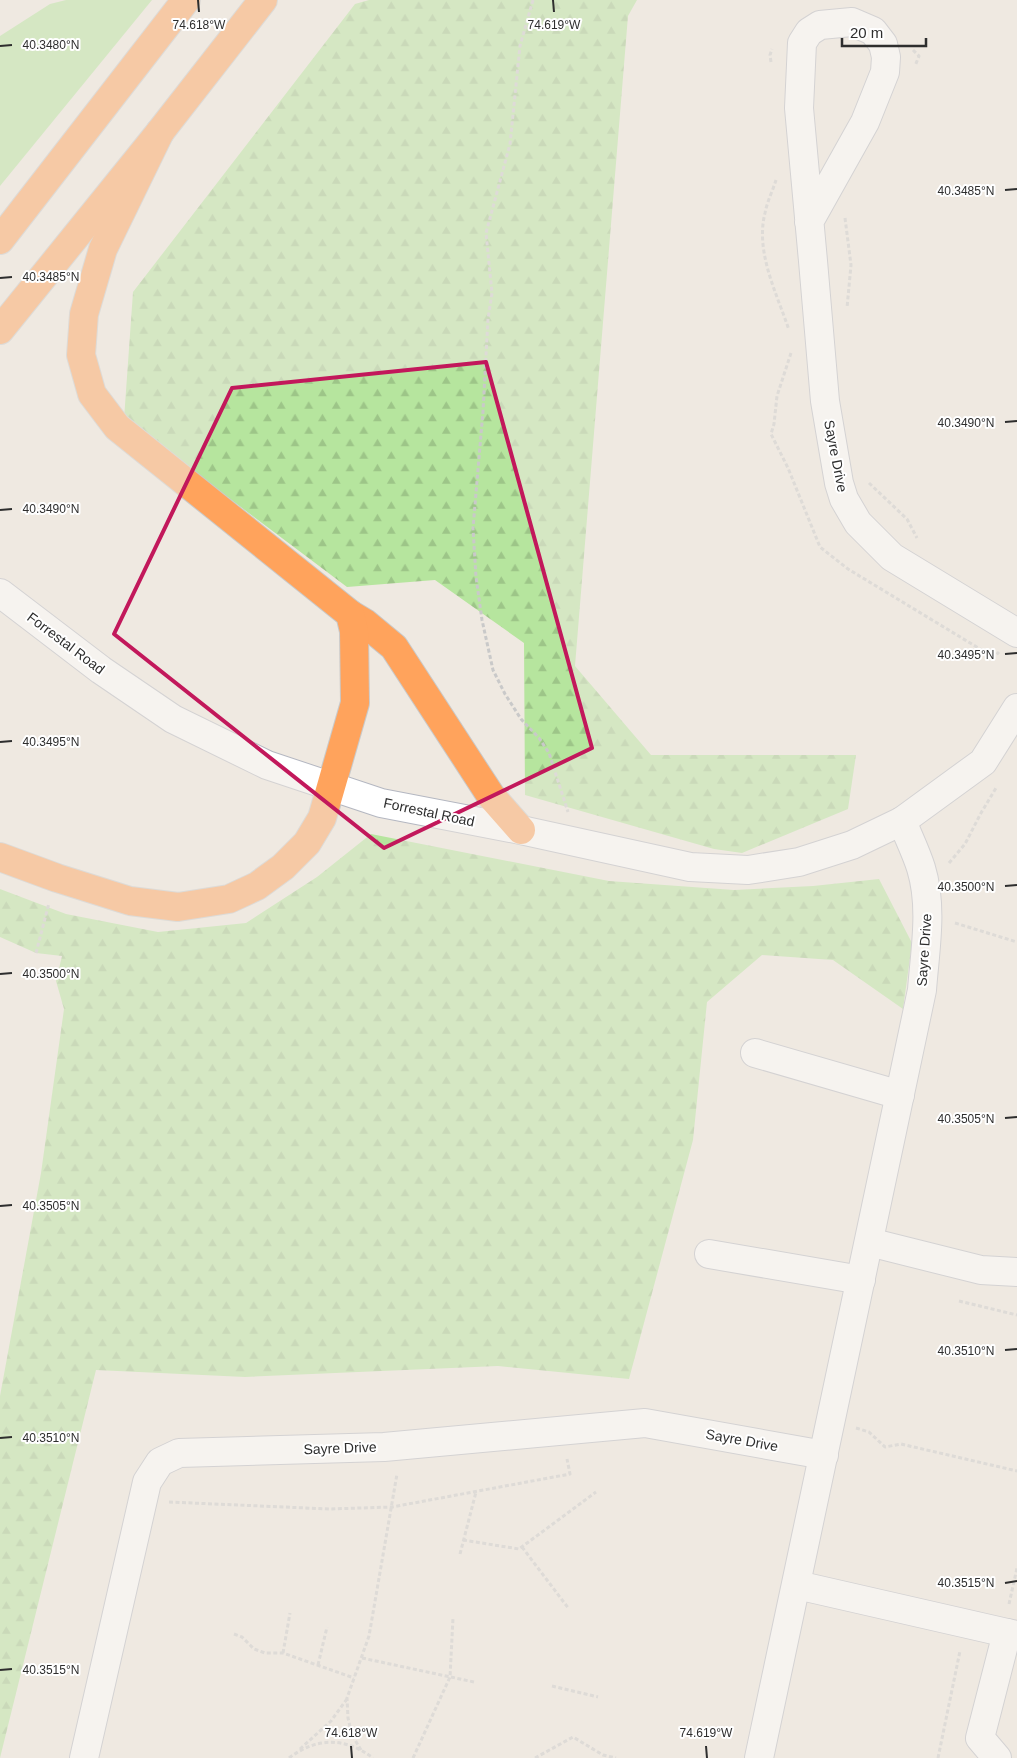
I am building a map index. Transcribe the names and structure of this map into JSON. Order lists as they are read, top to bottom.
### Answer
{
  "streets": {
    "street": ["Sayre Drive", "Forrestal Road"]
  },
  "crossings": [
    ["Sayre Drive", "Forrestal Road"]
  ],
  "scale_bar": "20 m",
  "coordinates": [
    "74.618°W",
    "74.619°W",
    "40.3480°N",
    "40.3485°N",
    "40.3490°N",
    "40.3495°N",
    "40.3500°N",
    "40.3505°N",
    "40.3510°N",
    "40.3515°N"
  ]
}
